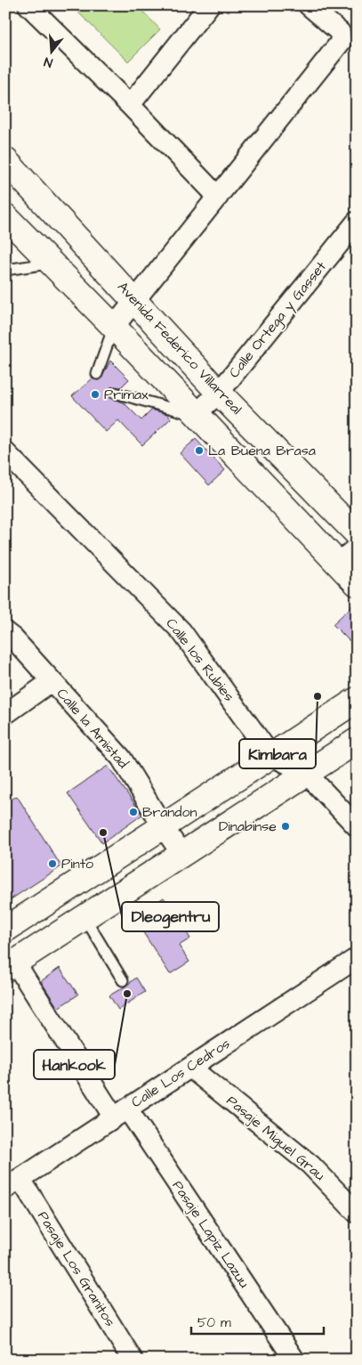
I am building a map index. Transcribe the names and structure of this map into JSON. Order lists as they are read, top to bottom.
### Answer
{
  "streets": {
    "main road": ["Avenida Federico Villarreal"],
    "street": [
      "Calle Ortega y Gasset",
      "Calle los Rubies",
      "Calle la Amistad",
      "Calle Los Cedros",
      "Pasaje Miguel Grau",
      "Pasaje Lapiz Lazuu",
      "Pasaje Los Granitos"
    ]
  },
  "crossings": [
    ["Calle Ortega y Gasset", "Avenida Federico Villarreal"],
    ["Calle Los Cedros", "Pasaje Miguel Grau"],
    ["Calle Los Cedros", "Pasaje Lapiz Lazuu"],
    ["Calle Los Cedros", "Pasaje Los Granitos"]
  ],
  "places": [
    "Primax",
    "La Buena Brasa",
    "Kimbara",
    "Brandon",
    "Dinabinse",
    "Dleogentru",
    "Pinto",
    "Hankook"
  ],
  "scale_bar": "50 m",
  "north": "bottom"
}
